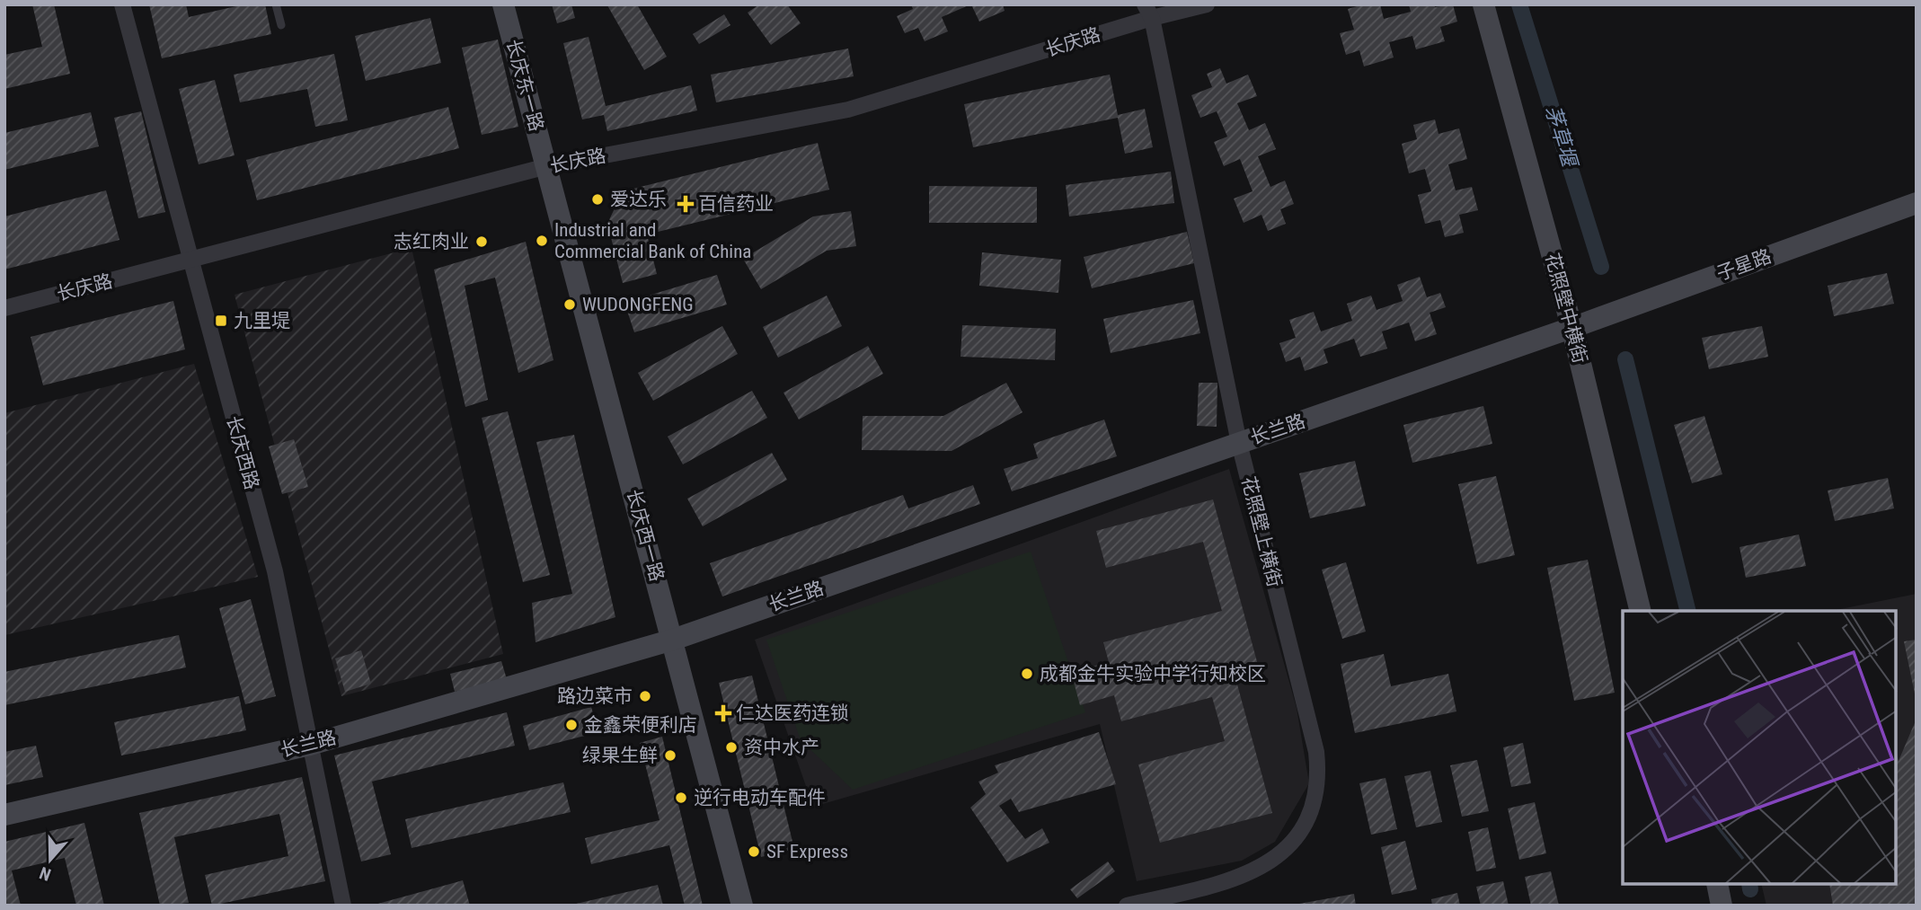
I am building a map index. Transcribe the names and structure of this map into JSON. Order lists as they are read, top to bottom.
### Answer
{
  "streets": {
    "street": [
      "长庆路",
      "长庆东一路",
      "子星路",
      "花照壁中横街",
      "长兰路",
      "长庆西路",
      "花照壁上横街",
      "长庆西一路"
    ]
  },
  "crossings": [
    ["长庆路", "长庆东一路"],
    ["长庆路", "长庆西路"],
    ["长庆路", "花照壁上横街"],
    ["长庆路", "长庆西一路"],
    ["长庆东一路", "长庆西一路"],
    ["子星路", "花照壁中横街"],
    ["子星路", "长兰路"],
    ["花照壁中横街", "长兰路"],
    ["长兰路", "长庆西路"],
    ["长兰路", "花照壁上横街"],
    ["长兰路", "长庆西一路"]
  ],
  "water": ["茅草堰"],
  "places": {
    "other": [
      "爱达乐",
      "Industrial and Commercial Bank of China",
      "志红肉业",
      "WUDONGFENG",
      "成都金牛实验中学行知校区",
      "路边菜市",
      "金鑫荣便利店",
      "资中水产",
      "绿果生鲜",
      "逆行电动车配件",
      "SF Express"
    ],
    "health": ["百信药业", "仁达医药连锁"],
    "transit": ["九里堤"]
  },
  "north": "bottom"
}
